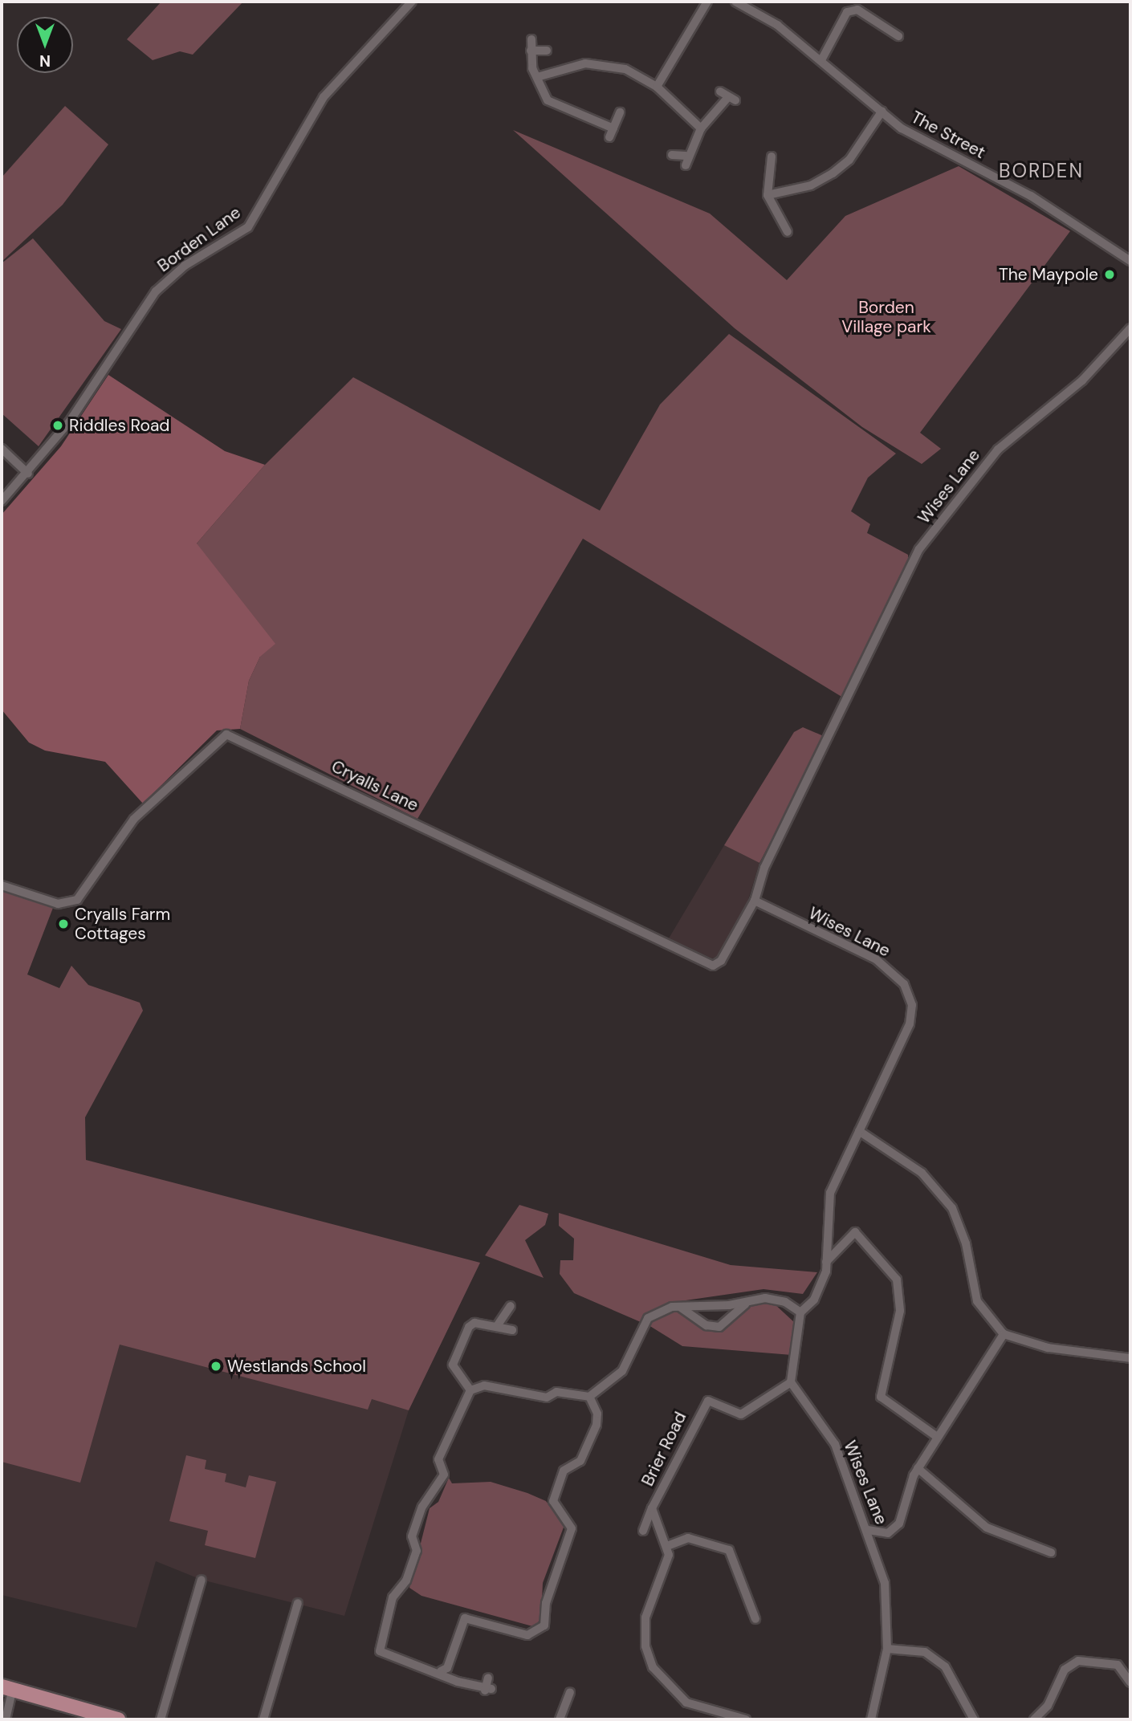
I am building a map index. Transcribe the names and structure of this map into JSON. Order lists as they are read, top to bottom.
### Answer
{
  "streets": {
    "street": [
      "The Street",
      "Borden Lane",
      "Wises Lane",
      "Cryalls Lane",
      "Brier Road"
    ]
  },
  "crossings": [
    ["Wises Lane", "Cryalls Lane"],
    ["Wises Lane", "Brier Road"]
  ],
  "districts": ["BORDEN"],
  "parks": ["Borden Village park"],
  "places": [
    "The Maypole",
    "Riddles Road",
    "Cryalls Farm Cottages",
    "Westlands School"
  ],
  "north": "bottom"
}
